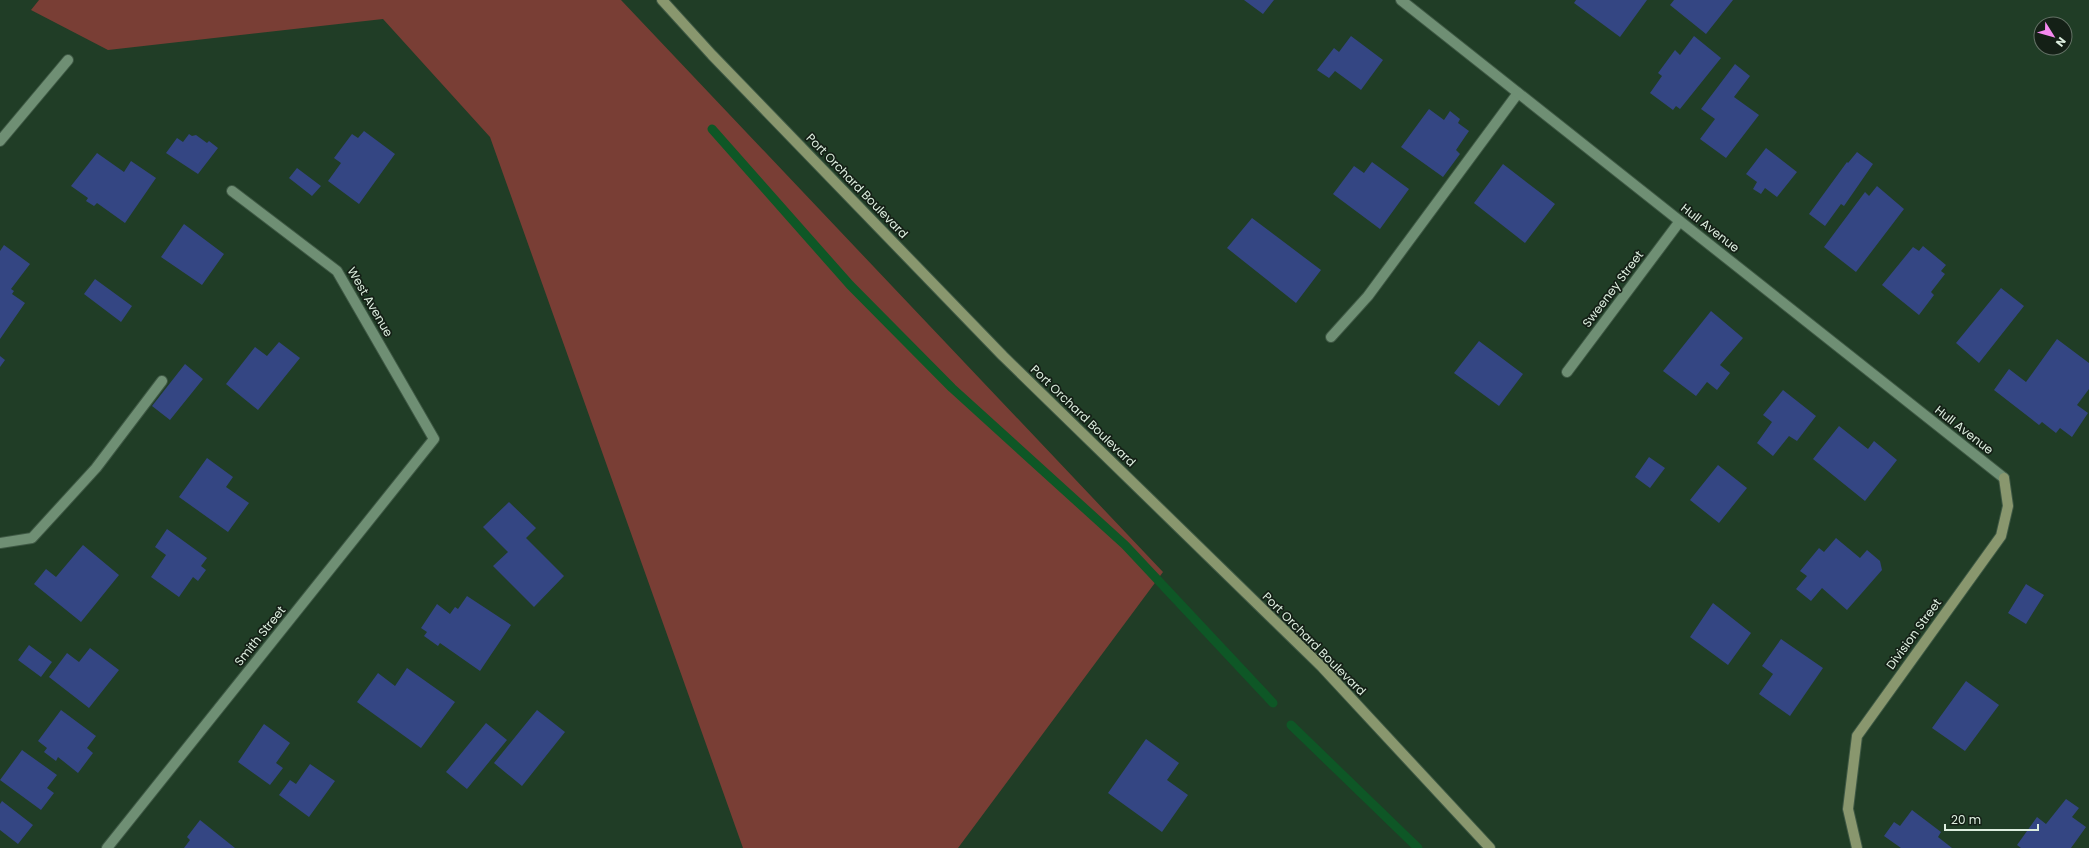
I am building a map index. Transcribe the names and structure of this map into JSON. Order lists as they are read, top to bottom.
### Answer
{
  "streets": {
    "main road": ["Port Orchard Boulevard", "Division Street"],
    "street": [
      "Hull Avenue",
      "Sweeney Street",
      "West Avenue",
      "Smith Street"
    ]
  },
  "crossings": [
    ["Hull Avenue", "Sweeney Street"],
    ["Hull Avenue", "Division Street"],
    ["West Avenue", "Smith Street"]
  ],
  "scale_bar": "20 m",
  "north": "bottom right"
}
